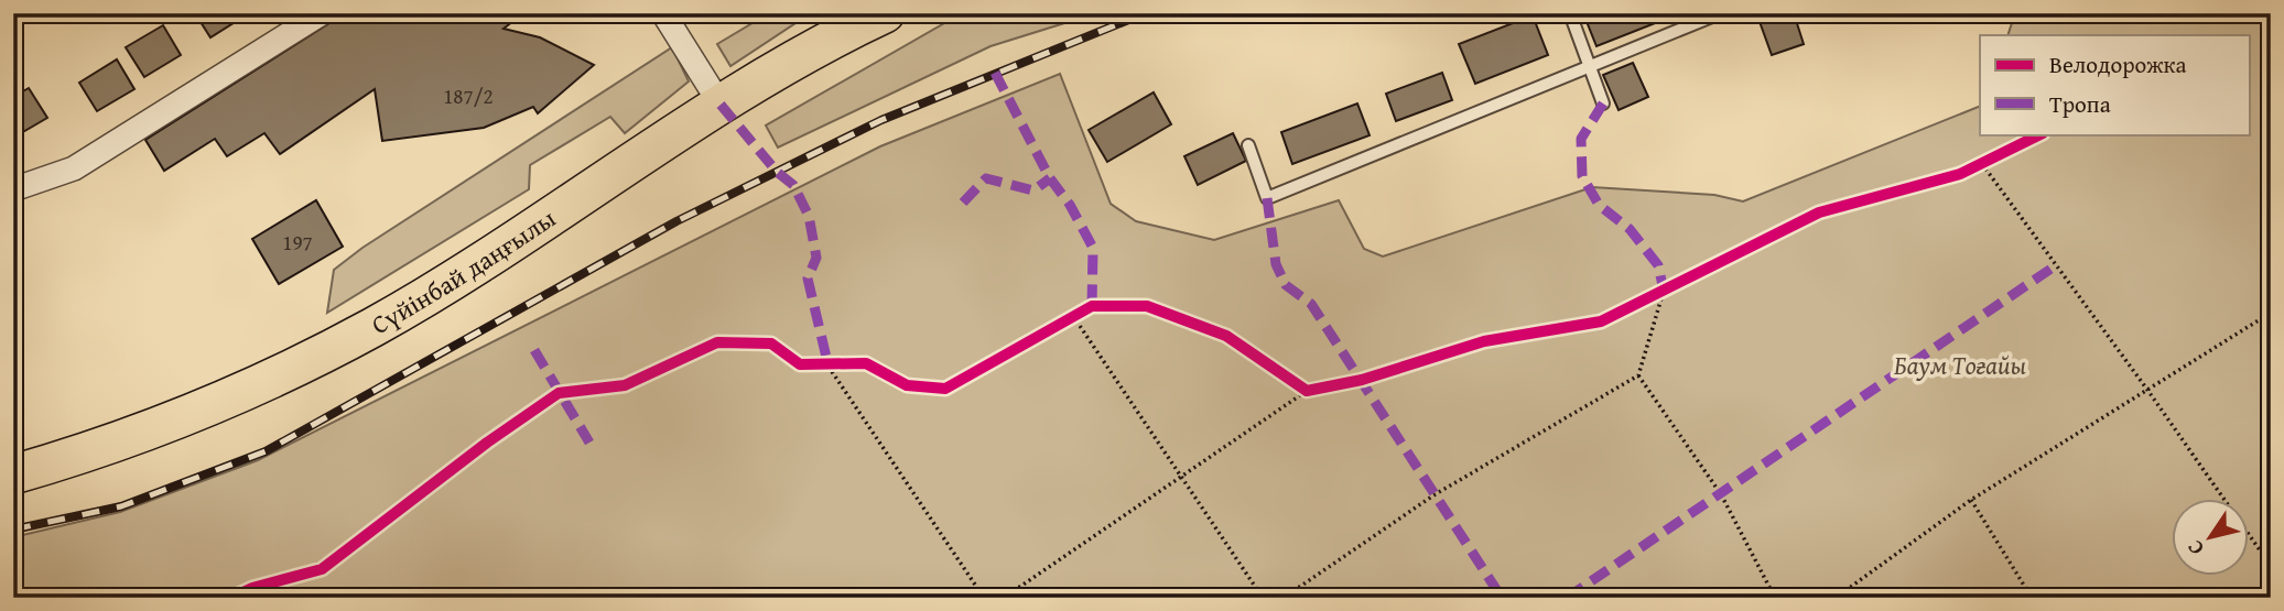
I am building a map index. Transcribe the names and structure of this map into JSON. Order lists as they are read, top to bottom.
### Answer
{
  "streets": {
    "main road": ["Сүйінбай даңғылы"]
  },
  "parks": ["Баум Тоғайы"],
  "house_numbers": ["187/2", "197"],
  "legend": ["Велодорожка", "Тропа"],
  "north": "bottom left"
}
